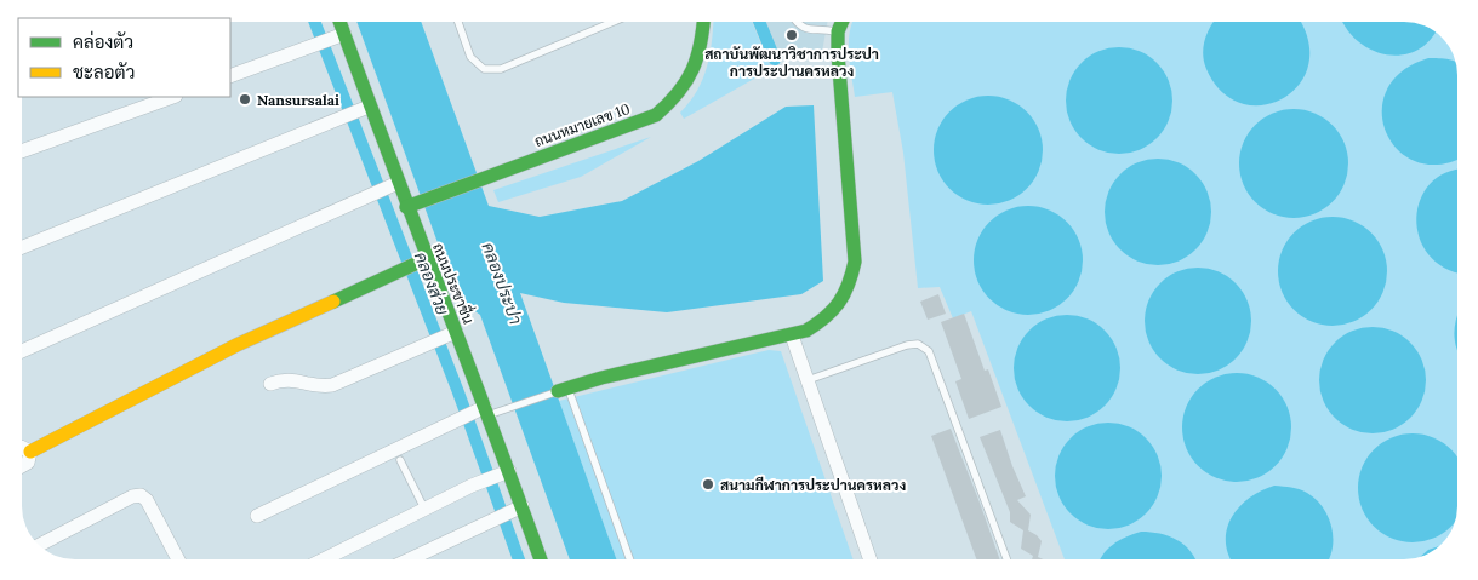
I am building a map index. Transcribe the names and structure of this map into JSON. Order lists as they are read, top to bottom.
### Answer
{
  "streets": {
    "street": ["ถนนหมายเลข 10", "ถนนประชาชื่น"]
  },
  "crossings": [
    ["ถนนหมายเลข 10", "ถนนประชาชื่น"]
  ],
  "water": ["คลองส่วย", "คลองประปา"],
  "places": ["สถาบันพัฒนาวิชาการประปา การประปานครหลวง", "Nansursalai", "สนามกีฬาการประปานครหลวง"],
  "legend": ["คล่องตัว", "ชะลอตัว"]
}
